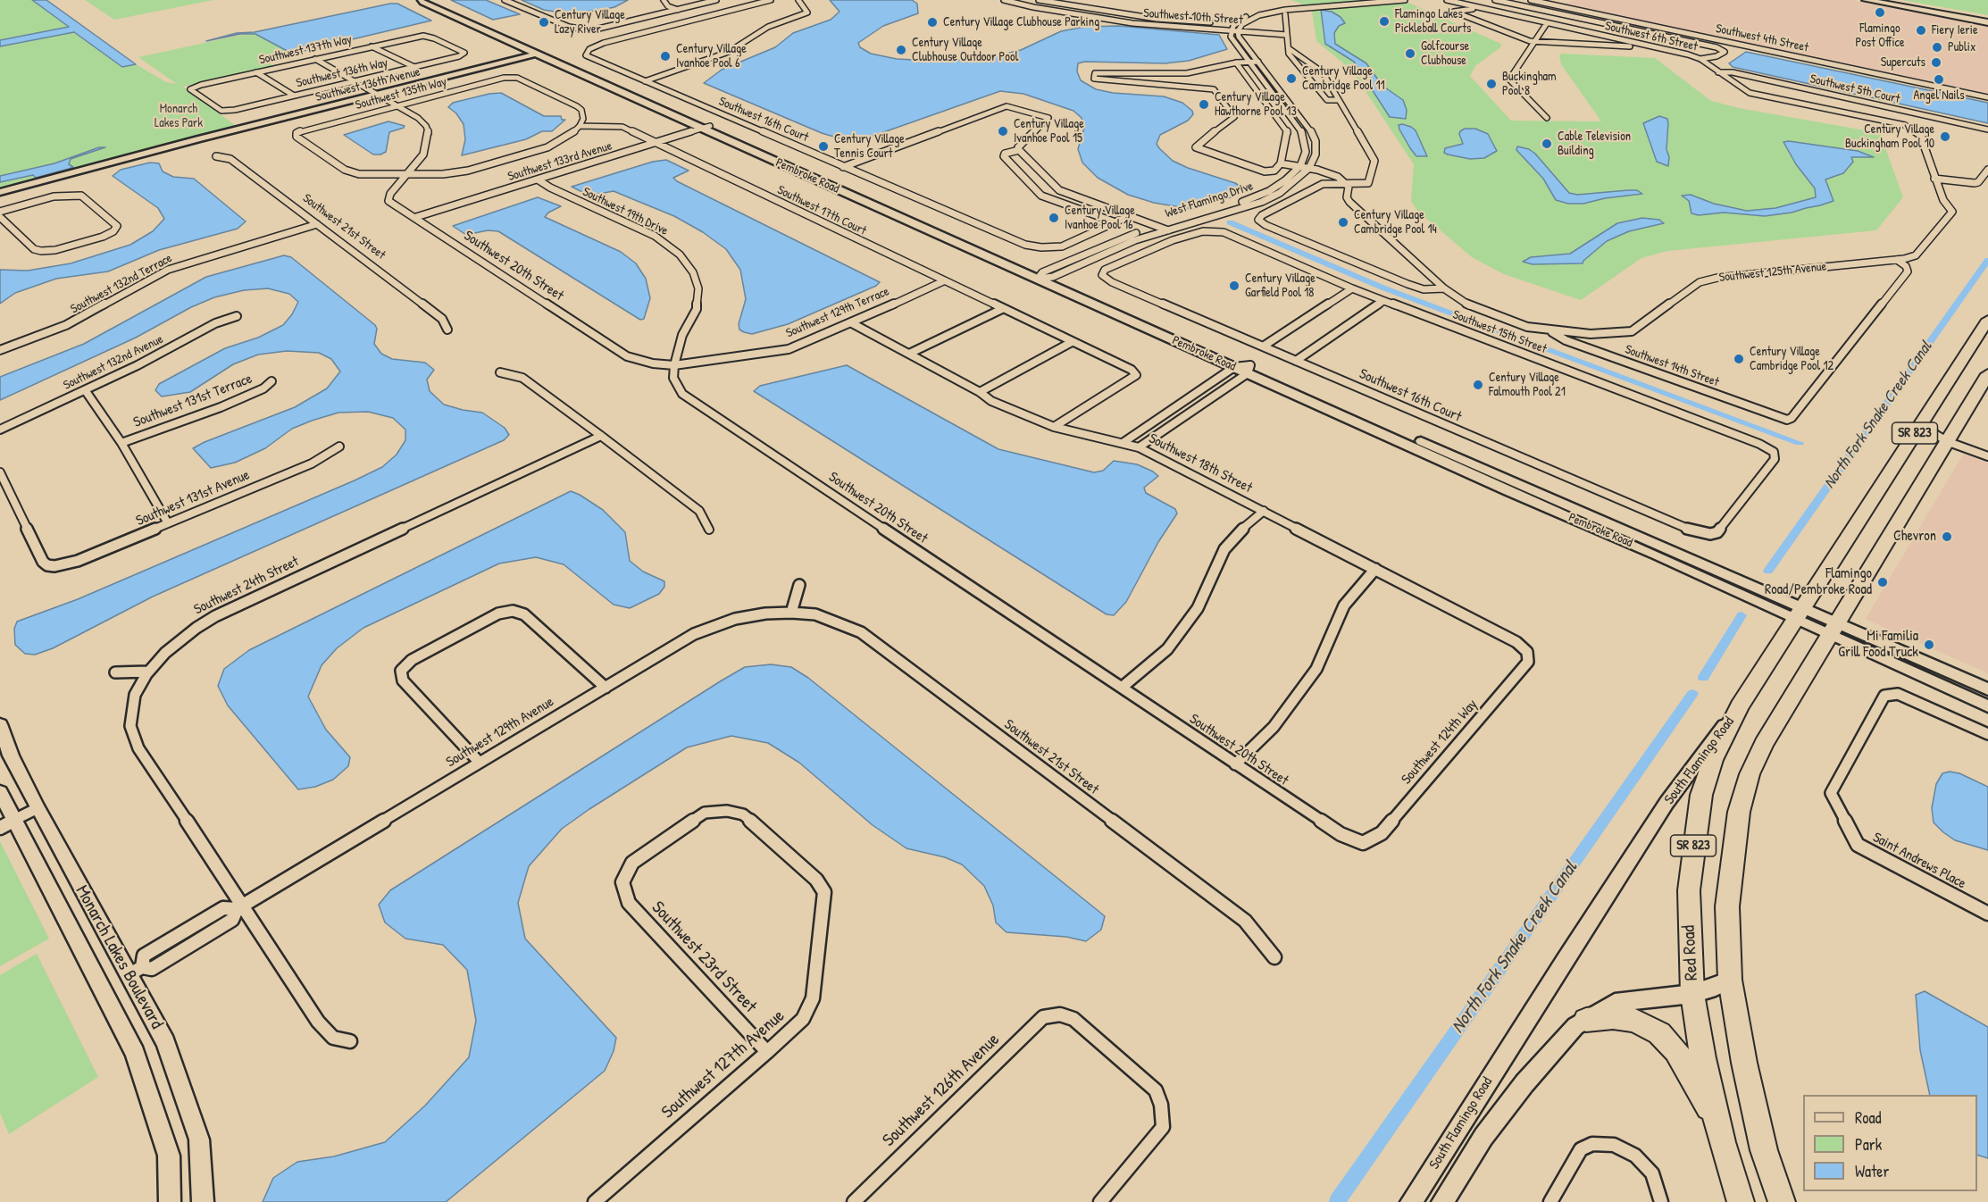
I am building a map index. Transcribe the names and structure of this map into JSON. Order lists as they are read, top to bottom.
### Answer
{
  "streets": {
    "highway": ["SR 823", "South Flamingo Road", "Red Road"],
    "main road": ["Southwest 136th Avenue", "Pembroke Road", "Monarch Lakes Boulevard"],
    "street": [
      "Southwest 10th Street",
      "Southwest 6th Street",
      "Southwest 4th Street",
      "Southwest 137th Way",
      "Southwest 136th Way",
      "Southwest 5th Court",
      "Southwest 135th Way",
      "Southwest 16th Court",
      "Southwest 133rd Avenue",
      "West Flamingo Drive",
      "Southwest 17th Court",
      "Southwest 19th Drive",
      "Southwest 21st Street",
      "Southwest 20th Street",
      "Southwest 125th Avenue",
      "Southwest 132nd Terrace",
      "Southwest 129th Terrace",
      "Southwest 15th Street",
      "Southwest 132nd Avenue",
      "Southwest 14th Street",
      "Southwest 131st Terrace",
      "Southwest 18th Street",
      "Southwest 131st Avenue",
      "Southwest 24th Street",
      "Southwest 129th Avenue",
      "Southwest 124th Way",
      "Saint Andrews Place",
      "Southwest 23rd Street",
      "Southwest 127th Avenue",
      "Southwest 126th Avenue"
    ]
  },
  "crossings": [
    ["Southwest 6th Street", "Southwest 5th Court"],
    ["Southwest 6th Street", "Southwest 125th Avenue"],
    ["Southwest 137th Way", "Southwest 136th Way"],
    ["Southwest 136th Avenue", "Pembroke Road"],
    ["Southwest 135th Way", "Southwest 17th Court"],
    ["Southwest 135th Way", "Southwest 20th Street"],
    ["Southwest 16th Court", "Southwest 15th Street"],
    ["Southwest 133rd Avenue", "Pembroke Road"],
    ["Southwest 133rd Avenue", "Southwest 17th Court"],
    ["Southwest 133rd Avenue", "Southwest 19th Drive"],
    ["Southwest 133rd Avenue", "Southwest 20th Street"],
    ["Pembroke Road", "West Flamingo Drive"],
    ["Pembroke Road", "SR 823"],
    ["Pembroke Road", "South Flamingo Road"],
    ["Southwest 17th Court", "Southwest 129th Terrace"],
    ["Southwest 17th Court", "Southwest 18th Street"],
    ["Southwest 19th Drive", "Southwest 20th Street"],
    ["Southwest 19th Drive", "Southwest 129th Terrace"],
    ["Southwest 21st Street", "Southwest 132nd Terrace"],
    ["Southwest 21st Street", "Southwest 129th Avenue"],
    ["Southwest 20th Street", "Southwest 129th Terrace"],
    ["Southwest 20th Street", "Southwest 124th Way"],
    ["Southwest 125th Avenue", "Southwest 14th Street"],
    ["Southwest 129th Terrace", "Southwest 18th Street"],
    ["SR 823", "South Flamingo Road"],
    ["Southwest 18th Street", "Southwest 124th Way"],
    ["Southwest 24th Street", "Southwest 129th Avenue"],
    ["Southwest 129th Avenue", "Monarch Lakes Boulevard"],
    ["South Flamingo Road", "Red Road"],
    ["Southwest 23rd Street", "Southwest 127th Avenue"]
  ],
  "water": ["North Fork Snake Creek Canal"],
  "parks": ["Monarch Lakes Park"],
  "places": [
    "Flamingo Post Office",
    "Flamingo Lakes Pickleball Courts",
    "Century Village Lazy River",
    "Century Village Clubhouse Parking",
    "Fiery Ierie",
    "Publix",
    "Century Village Clubhouse Outdoor Pool",
    "Golfcourse Clubhouse",
    "Century Village Ivanhoe Pool 6",
    "Supercuts",
    "Century Village Cambridge Pool 11",
    "Angel Nails",
    "Buckingham Pool 8",
    "Century Village Hawthorne Pool 13",
    "Century Village Ivanhoe Pool 15",
    "Century Village Buckingham Pool 10",
    "Cable Television Building",
    "Century Village Tennis Court",
    "Century Village Ivanhoe Pool 16",
    "Century Village Cambridge Pool 14",
    "Century Village Garfield Pool 18",
    "Century Village Cambridge Pool 12",
    "Century Village Falmouth Pool 21",
    "Chevron",
    "Flamingo Road/Pembroke Road",
    "Mi Familia Grill Food Truck"
  ],
  "legend": ["Road", "Park", "Water"]
}
